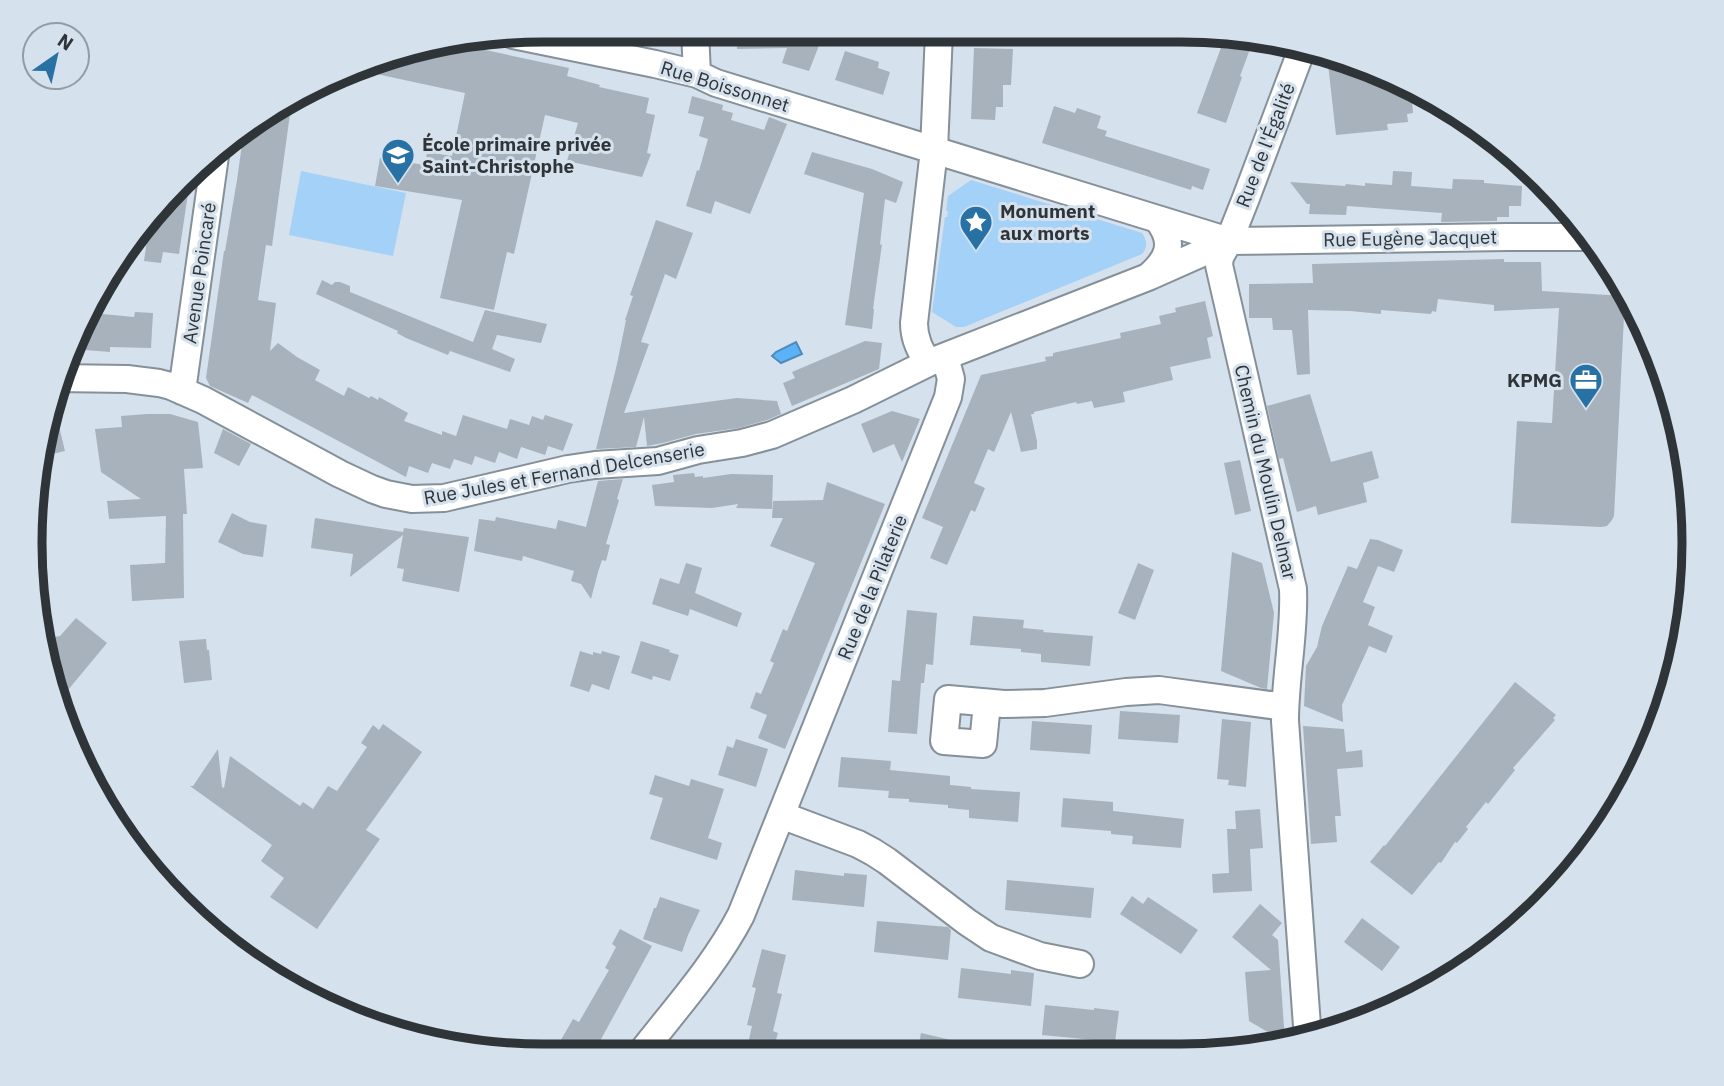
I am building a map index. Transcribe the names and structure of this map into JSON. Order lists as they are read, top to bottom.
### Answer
{
  "streets": {
    "street": [
      "Rue Boissonnet",
      "Rue de l'Égalité",
      "Rue Eugène Jacquet",
      "Avenue Poincaré",
      "Chemin du Moulin Delmar",
      "Rue Jules et Fernand Delcenserie",
      "Rue de la Pilaterie"
    ]
  },
  "crossings": [
    ["Rue Boissonnet", "Rue de l'Égalité"],
    ["Rue Boissonnet", "Rue Eugène Jacquet"],
    ["Rue Boissonnet", "Chemin du Moulin Delmar"],
    ["Rue Boissonnet", "Rue Jules et Fernand Delcenserie"],
    ["Rue Boissonnet", "Rue de la Pilaterie"],
    ["Rue de l'Égalité", "Rue Eugène Jacquet"],
    ["Rue de l'Égalité", "Chemin du Moulin Delmar"],
    ["Rue de l'Égalité", "Rue Jules et Fernand Delcenserie"],
    ["Rue Eugène Jacquet", "Chemin du Moulin Delmar"],
    ["Rue Eugène Jacquet", "Rue Jules et Fernand Delcenserie"],
    ["Avenue Poincaré", "Rue Jules et Fernand Delcenserie"],
    ["Chemin du Moulin Delmar", "Rue Jules et Fernand Delcenserie"],
    ["Rue Jules et Fernand Delcenserie", "Rue de la Pilaterie"]
  ],
  "places": {
    "school or university": ["École primaire privée Saint-Christophe"],
    "place": ["Monument aux morts"],
    "office": ["KPMG"]
  },
  "north": "top right"
}
